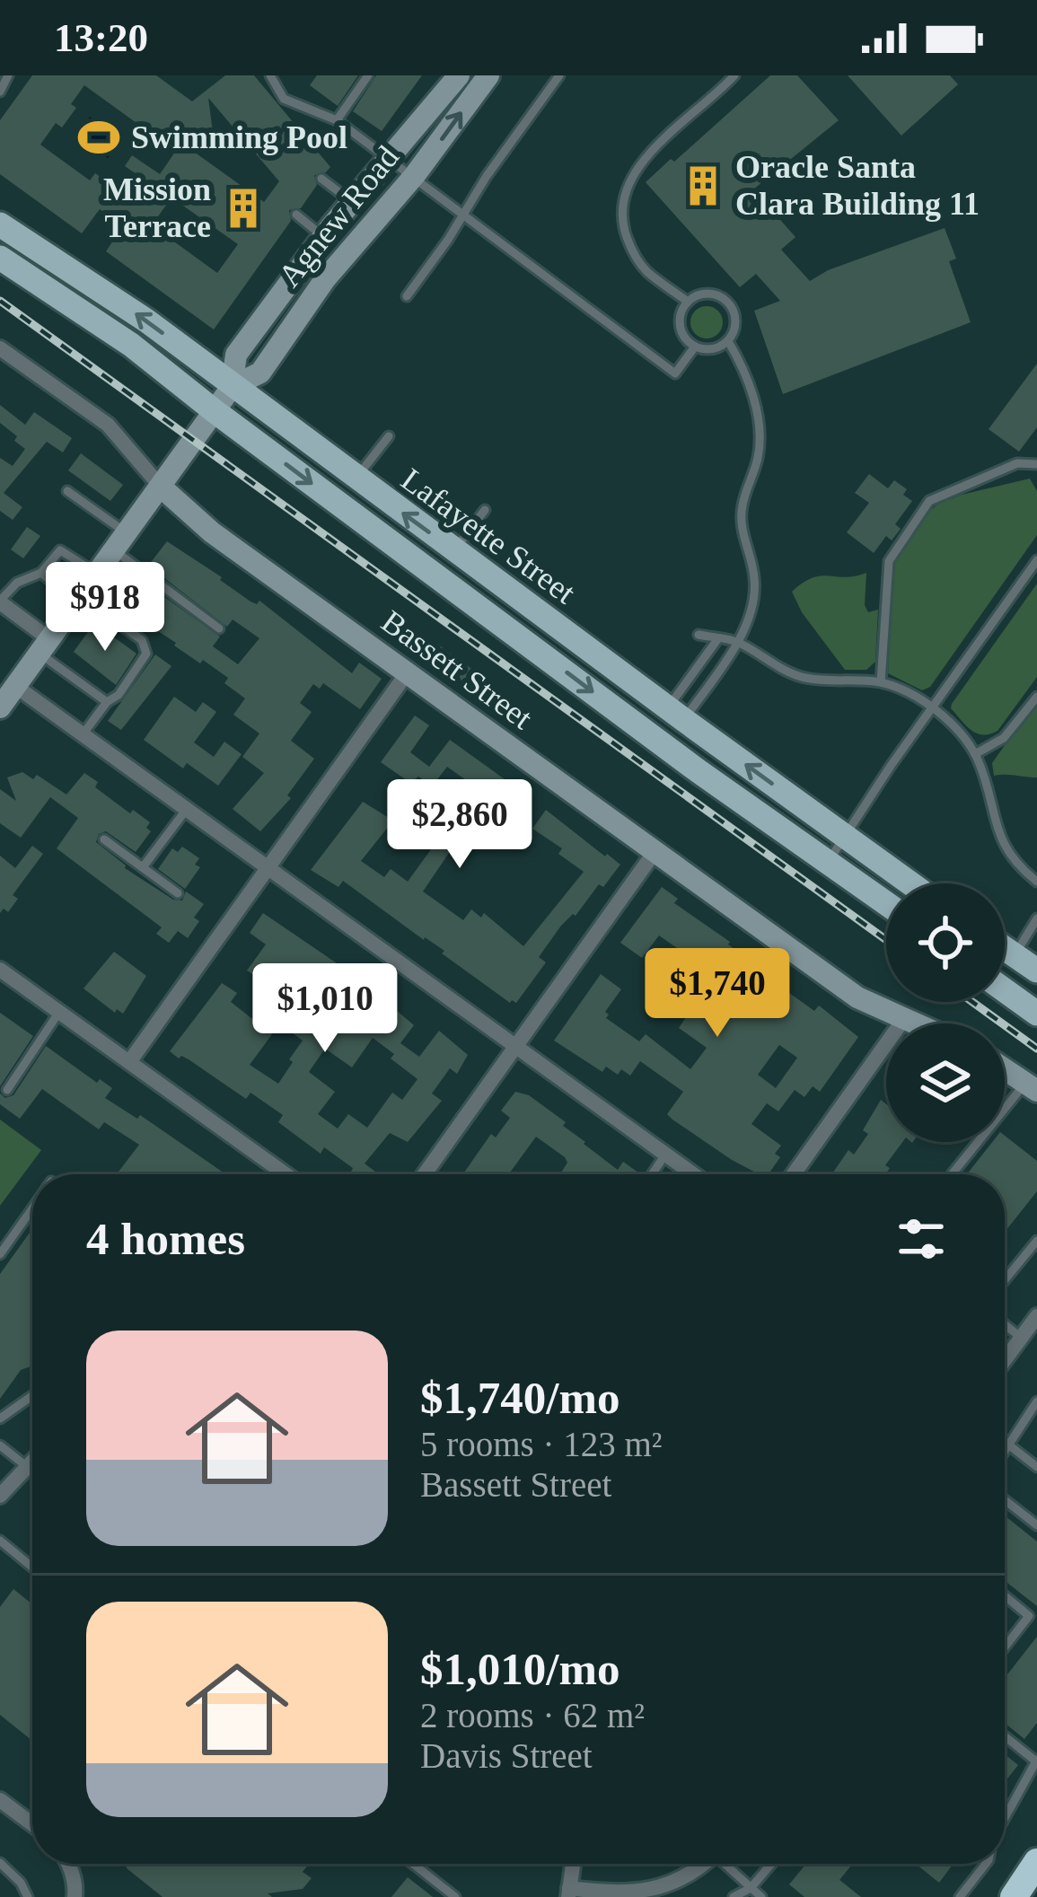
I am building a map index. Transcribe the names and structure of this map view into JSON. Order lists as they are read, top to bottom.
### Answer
{
  "streets": {
    "main road": ["Lafayette Street"],
    "street": ["Agnew Road", "Bassett Street"]
  },
  "crossings": [
    ["Agnew Road", "Lafayette Street"],
    ["Agnew Road", "Bassett Street"]
  ],
  "places": {
    "sports": ["Swimming Pool"],
    "building": ["Oracle Santa Clara Building 11", "Mission Terrace"]
  },
  "page": {
    "status": "13:20",
    "price": [
      "$918",
      "$2,860",
      "$1,740",
      "$1,010"
    ],
    "heading": "4 homes",
    "list": [
      {
        "name": "$1,740/mo",
        "note": "5 rooms · 123 m² · Bassett Street"
      },
      {
        "name": "$1,010/mo",
        "note": "2 rooms · 62 m² · Davis Street"
      }
    ]
  }
}
